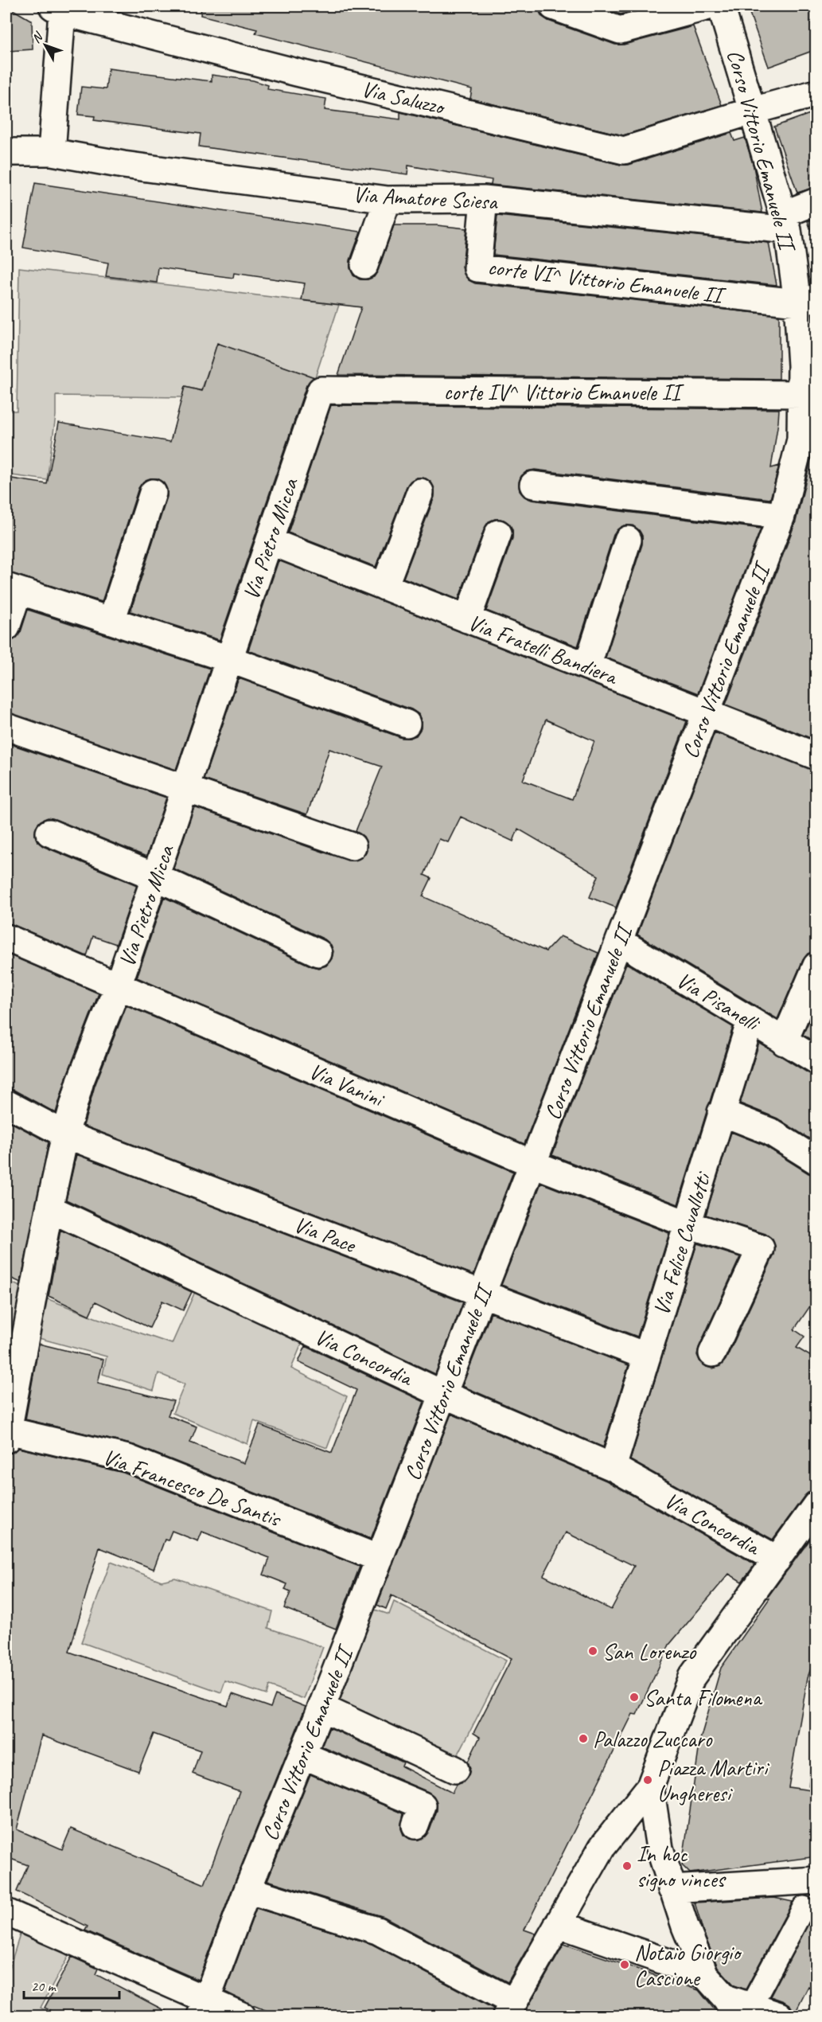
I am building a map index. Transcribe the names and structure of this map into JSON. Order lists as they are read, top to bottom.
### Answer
{
  "streets": {
    "street": [
      "Via Saluzzo",
      "Corso Vittorio Emanuele II",
      "Via Amatore Sciesa",
      "corte VI^ Vittorio Emanuele II",
      "corte IV^ Vittorio Emanuele II",
      "Via Pietro Micca",
      "Via Fratelli Bandiera",
      "Via Pisanelli",
      "Via Vanini",
      "Via Pace",
      "Via Felice Cavallotti",
      "Via Concordia",
      "Via Francesco De Santis"
    ]
  },
  "crossings": [
    ["Via Saluzzo", "Corso Vittorio Emanuele II"],
    ["Corso Vittorio Emanuele II", "Via Amatore Sciesa"],
    ["Corso Vittorio Emanuele II", "corte VI^ Vittorio Emanuele II"],
    ["Corso Vittorio Emanuele II", "corte IV^ Vittorio Emanuele II"],
    ["Corso Vittorio Emanuele II", "Via Fratelli Bandiera"],
    ["Corso Vittorio Emanuele II", "Via Pisanelli"],
    ["Corso Vittorio Emanuele II", "Via Vanini"],
    ["Corso Vittorio Emanuele II", "Via Pace"],
    ["Corso Vittorio Emanuele II", "Via Concordia"],
    ["Corso Vittorio Emanuele II", "Via Francesco De Santis"],
    ["Via Amatore Sciesa", "corte VI^ Vittorio Emanuele II"],
    ["corte IV^ Vittorio Emanuele II", "Via Pietro Micca"],
    ["Via Pietro Micca", "Via Fratelli Bandiera"],
    ["Via Pietro Micca", "Via Vanini"],
    ["Via Pietro Micca", "Via Pace"],
    ["Via Pietro Micca", "Via Concordia"],
    ["Via Pietro Micca", "Via Francesco De Santis"],
    ["Via Pisanelli", "Via Felice Cavallotti"],
    ["Via Vanini", "Via Felice Cavallotti"],
    ["Via Pace", "Via Felice Cavallotti"],
    ["Via Felice Cavallotti", "Via Concordia"]
  ],
  "places": [
    "San Lorenzo",
    "Santa Filomena",
    "Palazzo Zuccaro",
    "Piazza Martiri Ungheresi",
    "In hoc signo vinces",
    "Notaio Giorgio Cascione"
  ],
  "scale_bar": "20 m",
  "north": "top left"
}
